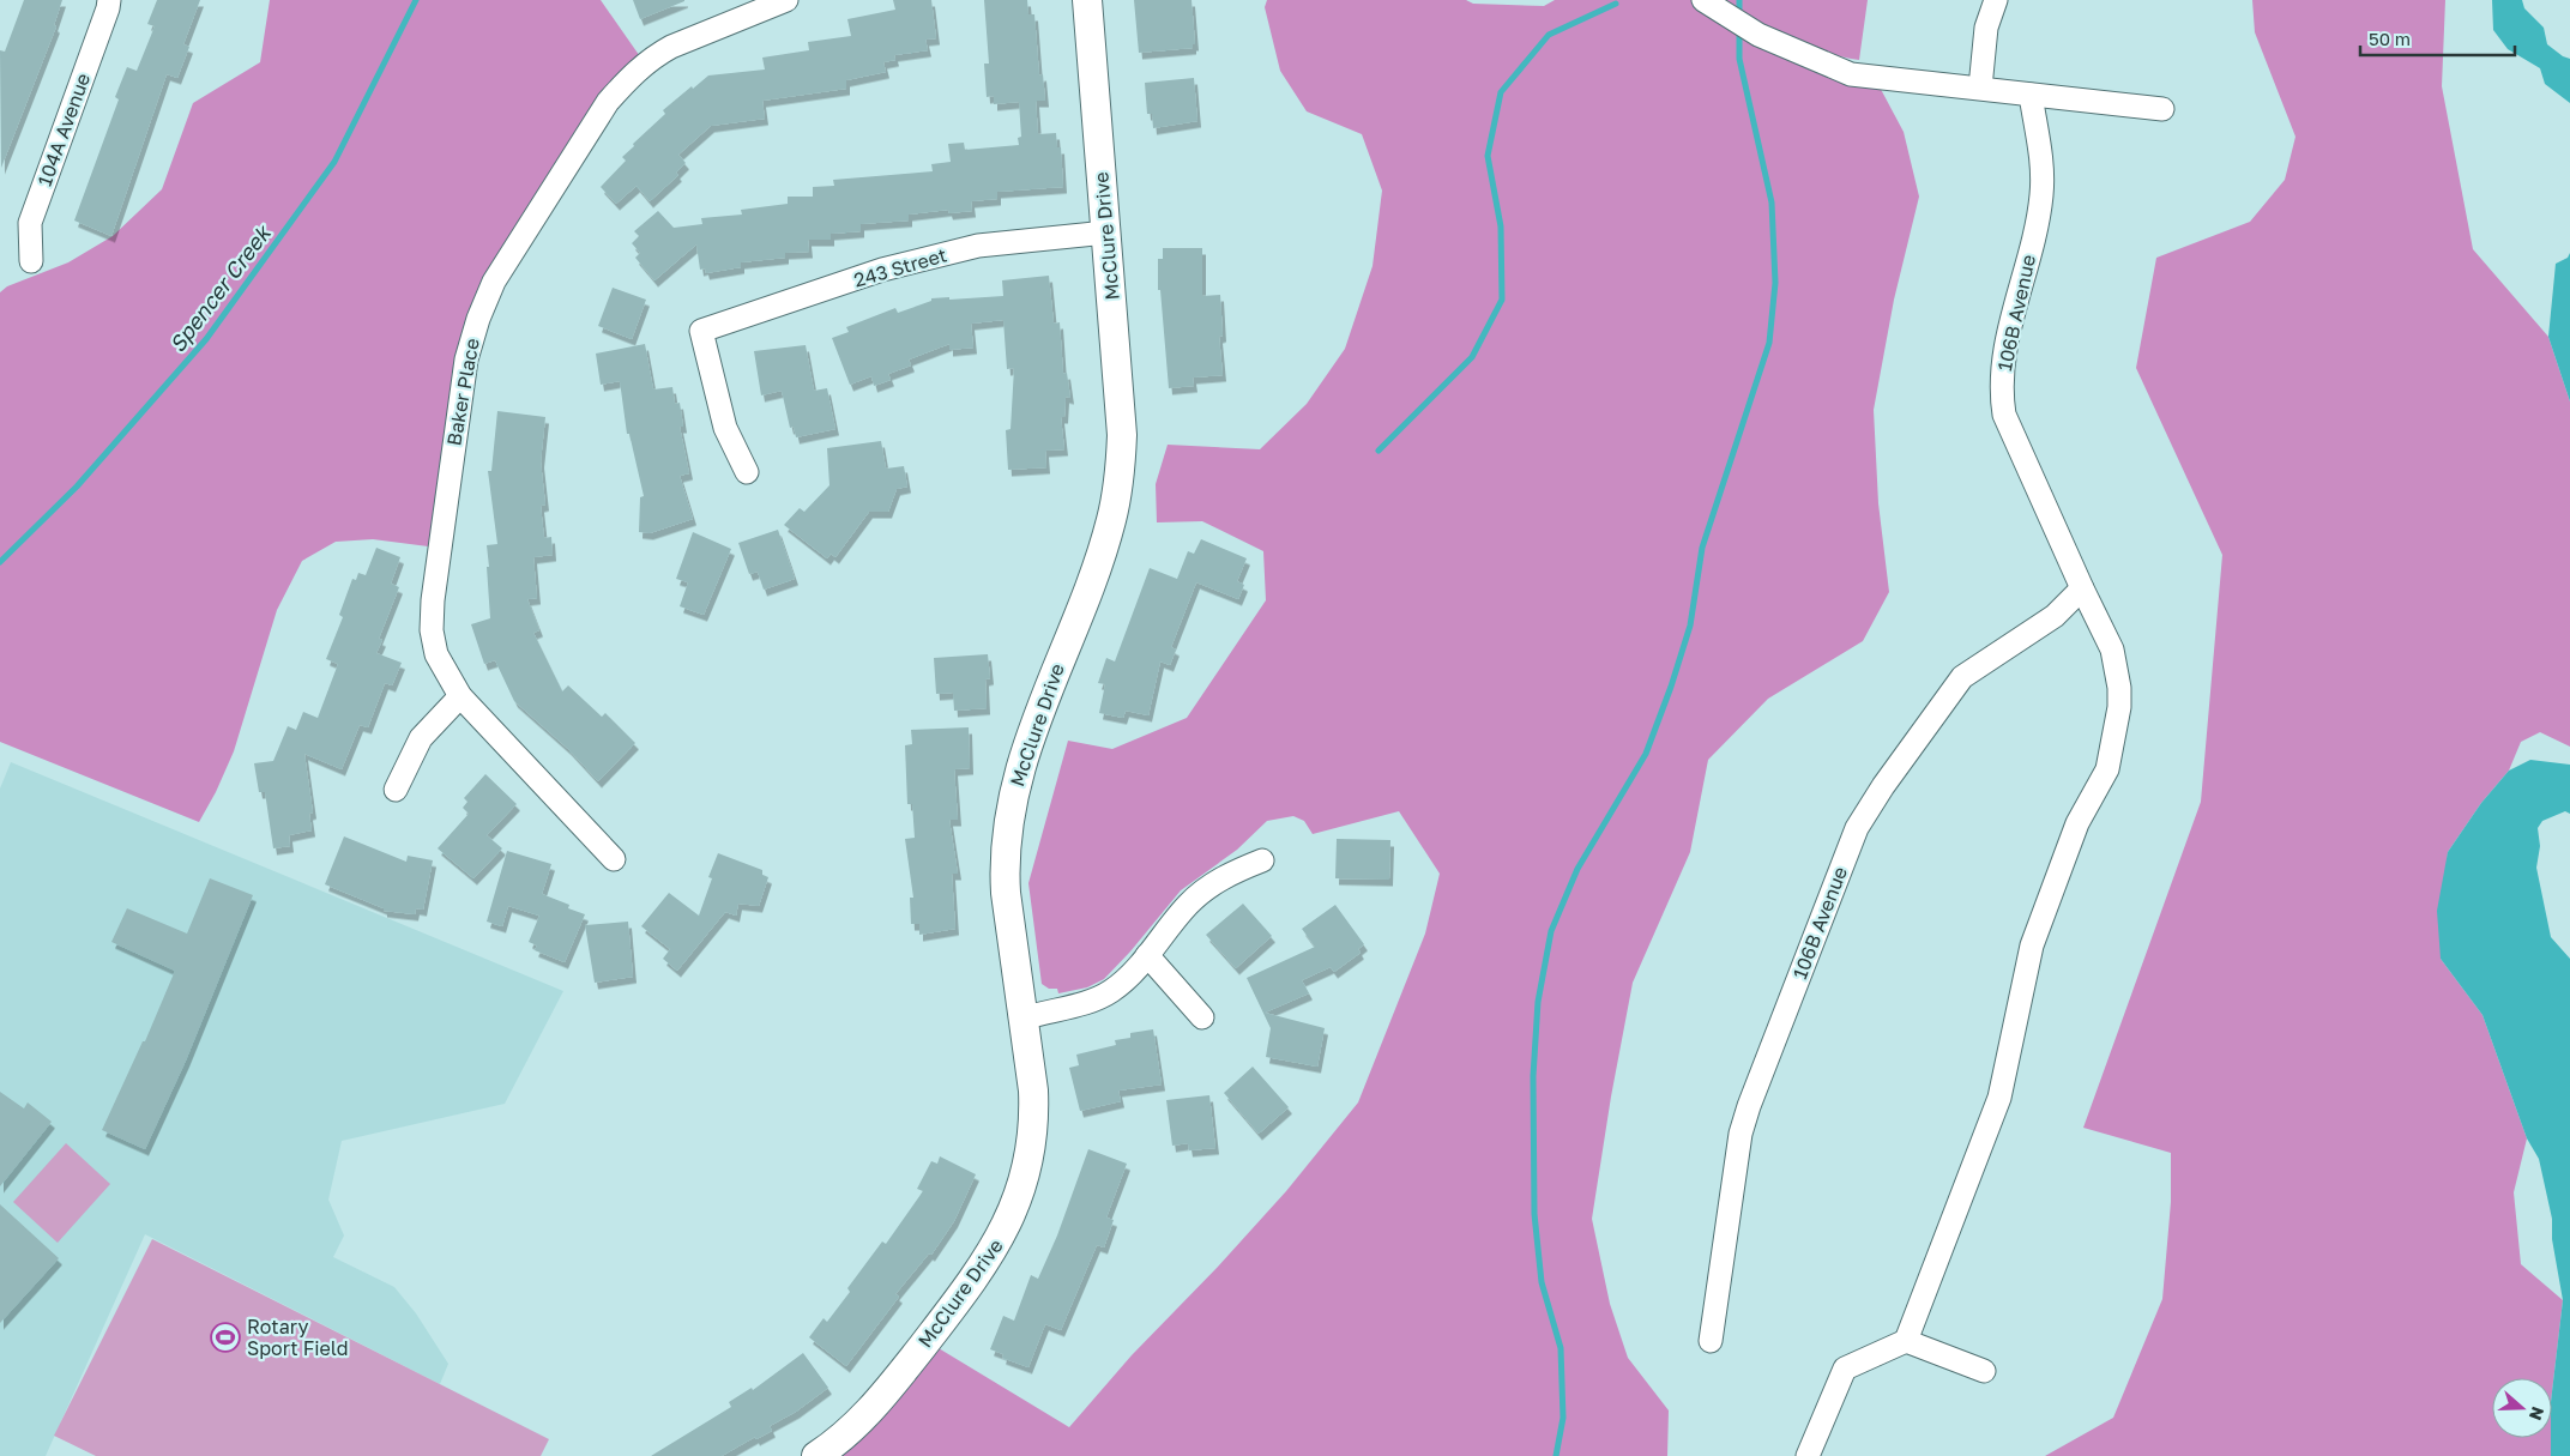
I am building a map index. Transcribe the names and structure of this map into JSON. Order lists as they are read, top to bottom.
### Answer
{
  "streets": {
    "street": [
      "104A Avenue",
      "McClure Drive",
      "243 Street",
      "106B Avenue",
      "Baker Place"
    ]
  },
  "crossings": [
    ["McClure Drive", "243 Street"]
  ],
  "water": ["Spencer Creek"],
  "places": {
    "sports": ["Rotary Sport Field"]
  },
  "scale_bar": "50 m",
  "north": "right"
}
